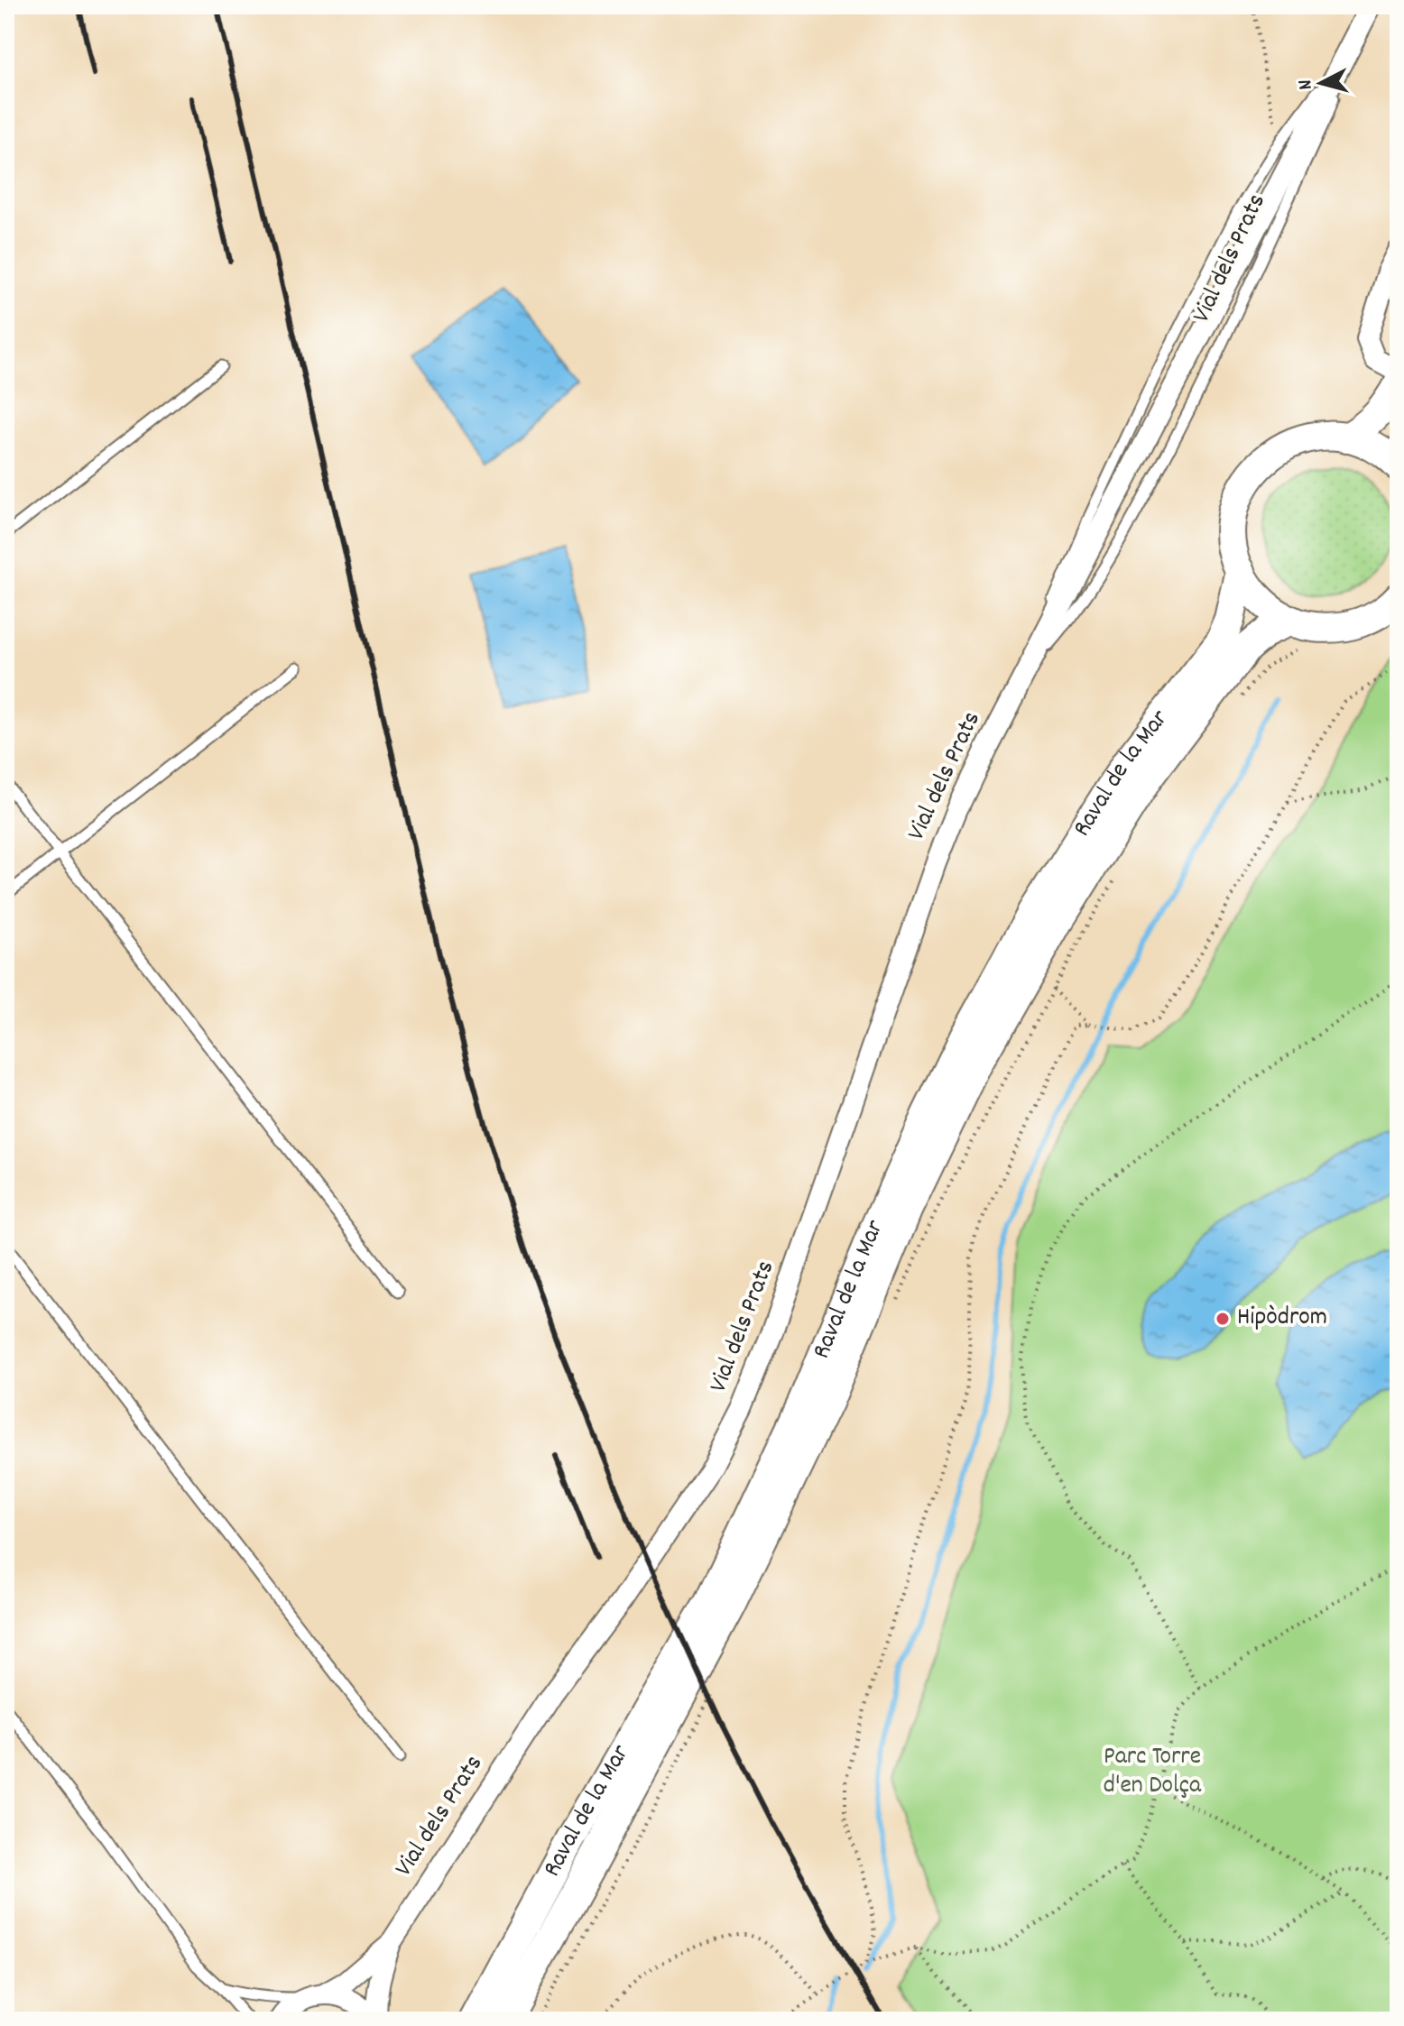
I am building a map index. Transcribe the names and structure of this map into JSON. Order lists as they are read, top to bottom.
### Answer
{
  "streets": {
    "street": ["Vial dels Prats", "Raval de la Mar"]
  },
  "parks": ["Parc Torre d'en Dolça"],
  "places": ["Hipòdrom"],
  "north": "left"
}
